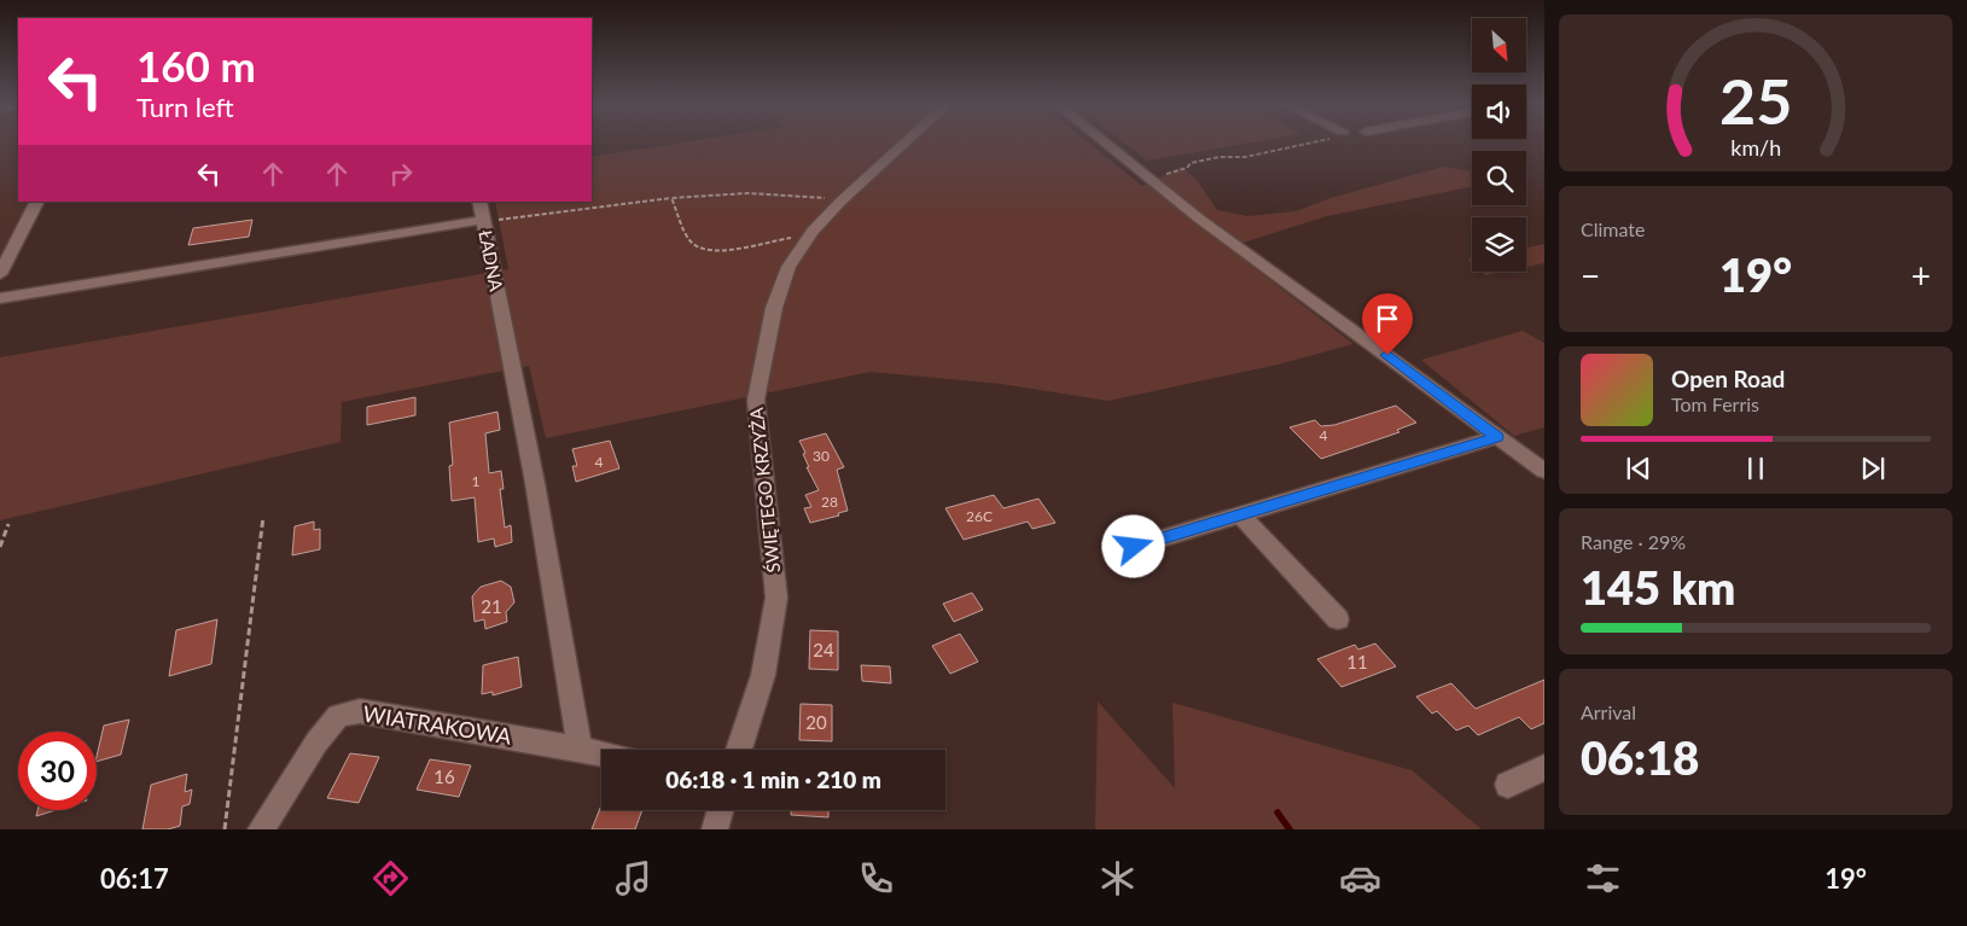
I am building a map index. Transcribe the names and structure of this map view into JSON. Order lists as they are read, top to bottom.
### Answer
{
  "streets": {
    "street": ["ŁADNA", "ŚWIĘTEGO KRZYŻA", "WIATRAKOWA"]
  },
  "crossings": [
    ["ŁADNA", "WIATRAKOWA"]
  ],
  "house_numbers": [
    "4",
    "30",
    "4",
    "1",
    "28",
    "26C",
    "21",
    "24",
    "11",
    "20",
    "16"
  ],
  "north": "bottom right",
  "page": {
    "turn": ["160 m", "Turn left"],
    "tile": [
      "Climate",
      ["Range · 29%", "145 km"],
      ["Arrival", "06:18"]
    ],
    "heat": ["−", "19°", "+"],
    "song": ["Open Road", "Tom Ferris"],
    "limit": "30",
    "trip": "06:18 · 1 min · 210 m",
    "tabs": ["06:17", "19°"],
    "gauge": ["25", "km/h"]
  }
}
